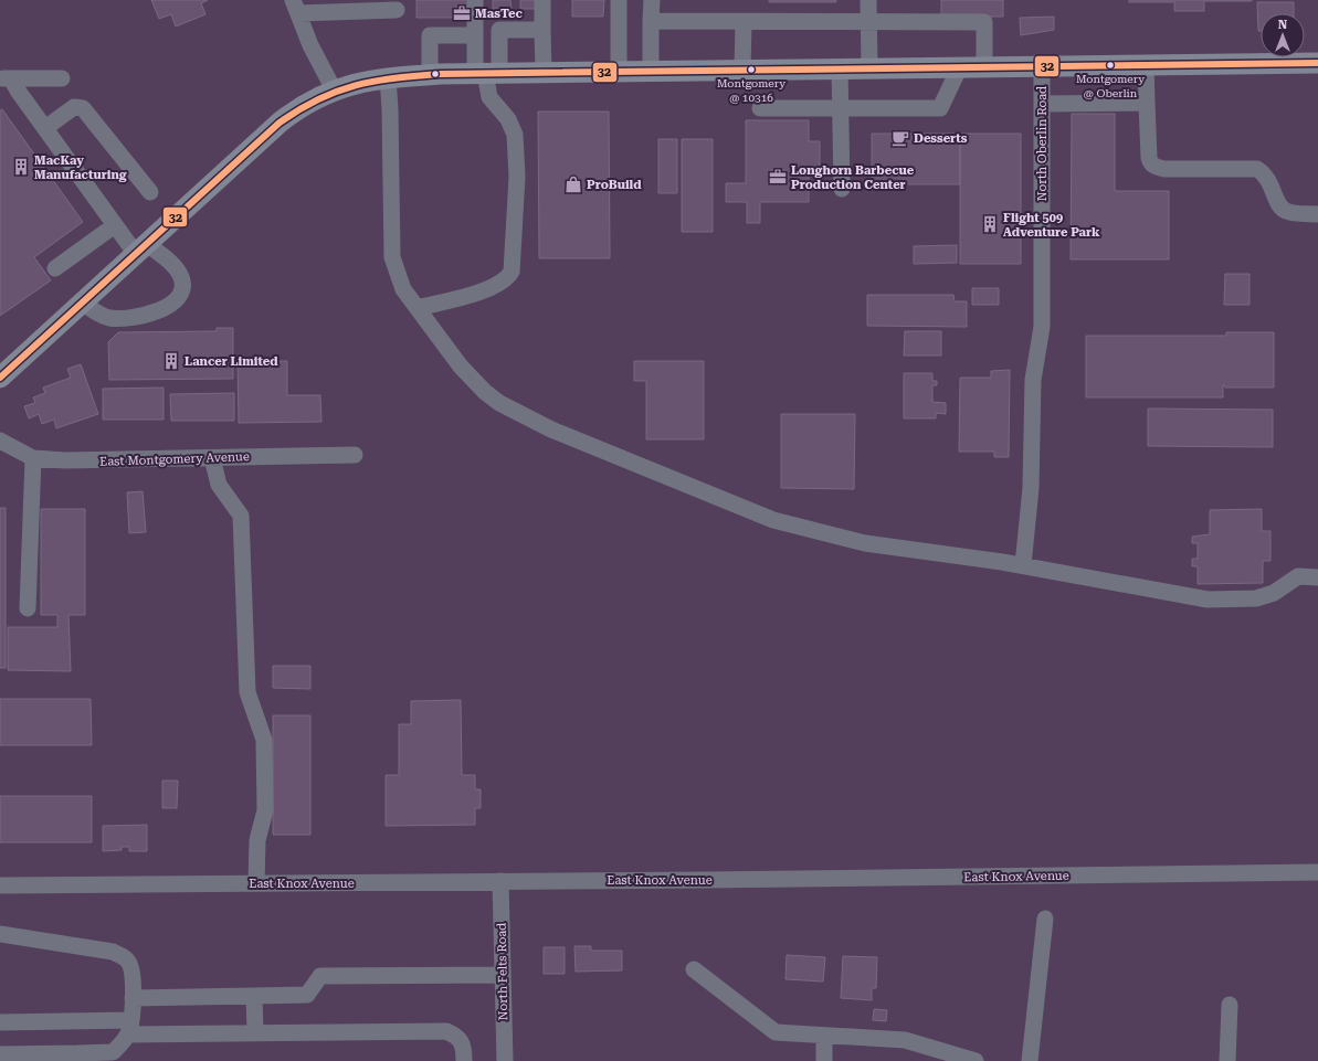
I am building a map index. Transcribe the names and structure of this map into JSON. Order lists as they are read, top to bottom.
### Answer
{
  "streets": {
    "street": [
      "North Oberlin Road",
      "East Montgomery Avenue",
      "East Knox Avenue",
      "North Felts Road"
    ]
  },
  "crossings": [
    ["East Knox Avenue", "North Felts Road"]
  ],
  "places": {
    "office": ["MasTec", "Longhorn Barbecue Production Center"],
    "other": ["Montgomery @ Oberlin", "Montgomery @ 10316"],
    "cafe": ["Desserts"],
    "building": ["MacKay Manufacturing", "Flight 509 Adventure Park", "Lancer Limited"],
    "shop": ["ProBuild"]
  },
  "lines": ["transit line 32"],
  "north": "top"
}
